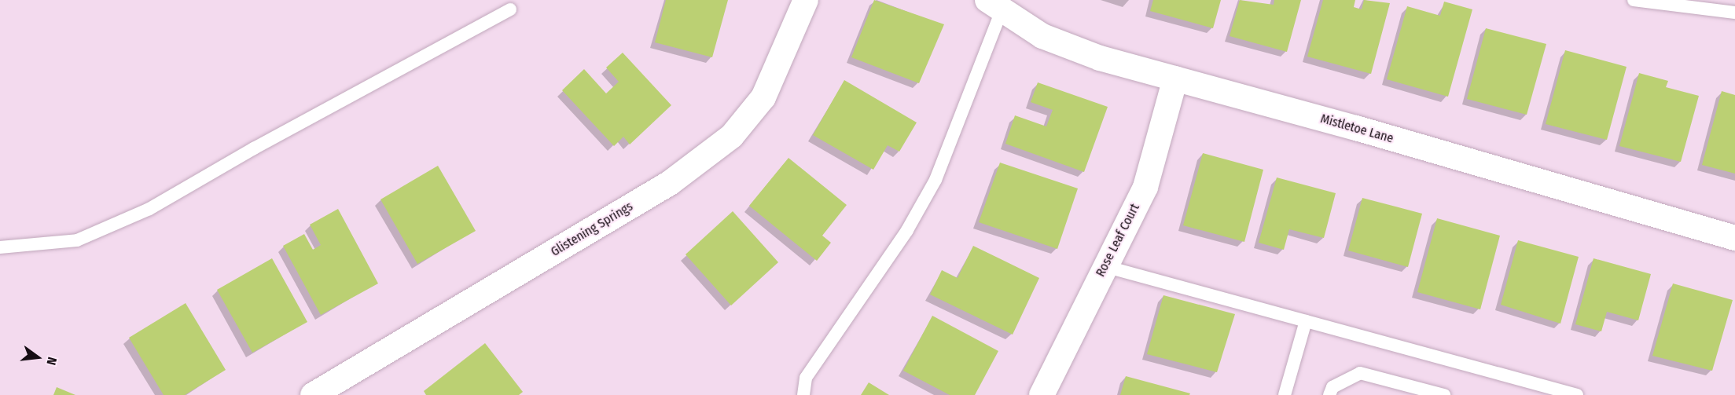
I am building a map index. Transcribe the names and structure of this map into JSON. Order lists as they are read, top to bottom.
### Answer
{
  "streets": {
    "street": ["Mistletoe Lane", "Glistening Springs", "Rose Leaf Court"]
  },
  "crossings": [
    ["Mistletoe Lane", "Rose Leaf Court"]
  ],
  "north": "right"
}
